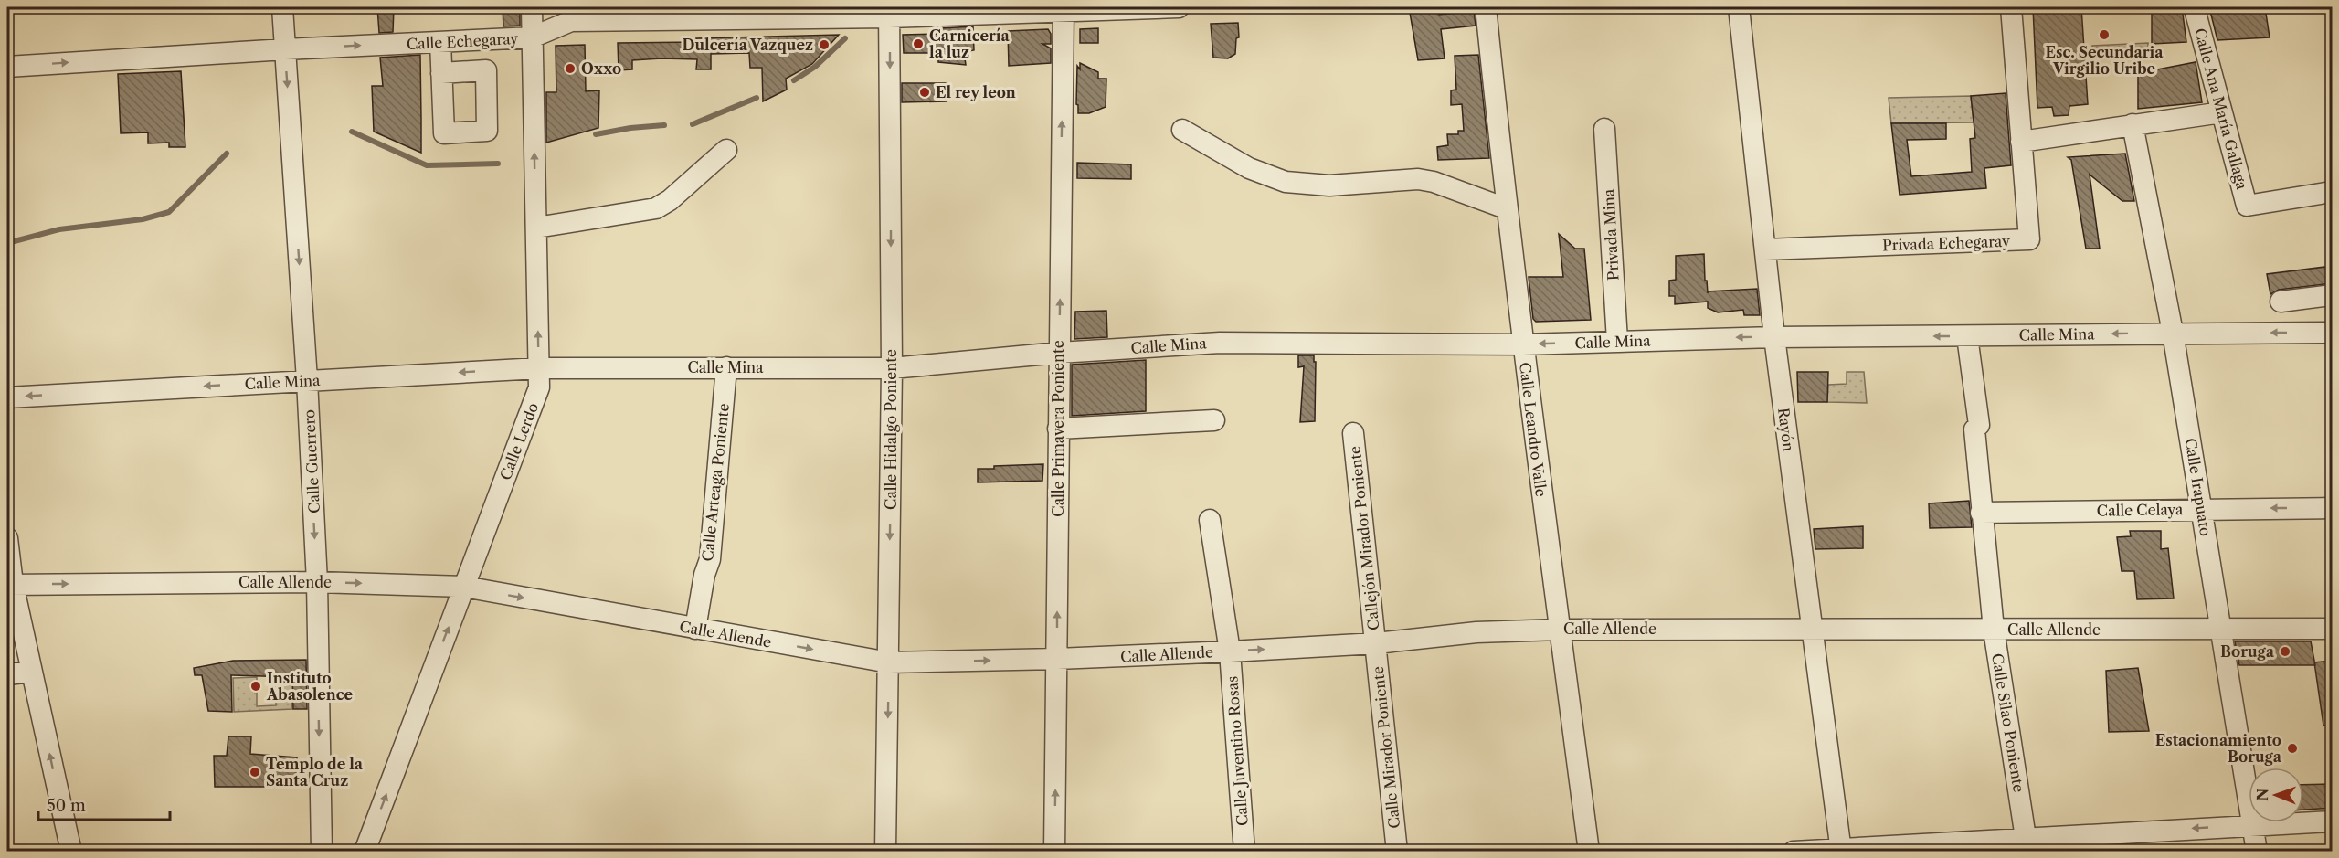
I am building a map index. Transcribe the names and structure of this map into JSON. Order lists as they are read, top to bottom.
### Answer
{
  "streets": {
    "street": [
      "Calle Echegaray",
      "Calle Ana María Gallaga",
      "Privada Mina",
      "Privada Echegaray",
      "Calle Mina",
      "Calle Primavera Poniente",
      "Calle Hidalgo Poniente",
      "Calle Leandro Valle",
      "Rayón",
      "Calle Lerdo",
      "Calle Guerrero",
      "Calle Arteaga Poniente",
      "Calle Irapuato",
      "Calle Celaya",
      "Callejón Mirador Poniente",
      "Calle Allende",
      "Calle Silao Poniente",
      "Calle Mirador Poniente",
      "Calle Juventino Rosas"
    ]
  },
  "crossings": [
    ["Calle Echegaray", "Calle Primavera Poniente"],
    ["Calle Echegaray", "Calle Hidalgo Poniente"],
    ["Calle Echegaray", "Calle Lerdo"],
    ["Calle Echegaray", "Calle Guerrero"],
    ["Privada Mina", "Calle Mina"],
    ["Privada Echegaray", "Rayón"],
    ["Calle Mina", "Calle Primavera Poniente"],
    ["Calle Mina", "Calle Hidalgo Poniente"],
    ["Calle Mina", "Calle Leandro Valle"],
    ["Calle Mina", "Rayón"],
    ["Calle Mina", "Calle Lerdo"],
    ["Calle Mina", "Calle Guerrero"],
    ["Calle Mina", "Calle Arteaga Poniente"],
    ["Calle Mina", "Calle Irapuato"],
    ["Calle Mina", "Calle Silao Poniente"],
    ["Calle Primavera Poniente", "Calle Allende"],
    ["Calle Hidalgo Poniente", "Calle Allende"],
    ["Calle Leandro Valle", "Calle Allende"],
    ["Rayón", "Calle Allende"],
    ["Calle Lerdo", "Calle Allende"],
    ["Calle Guerrero", "Calle Allende"],
    ["Calle Arteaga Poniente", "Calle Allende"],
    ["Calle Irapuato", "Calle Celaya"],
    ["Calle Irapuato", "Calle Allende"],
    ["Calle Celaya", "Calle Silao Poniente"],
    ["Callejón Mirador Poniente", "Calle Allende"],
    ["Callejón Mirador Poniente", "Calle Mirador Poniente"],
    ["Calle Allende", "Calle Silao Poniente"],
    ["Calle Allende", "Calle Mirador Poniente"],
    ["Calle Allende", "Calle Juventino Rosas"]
  ],
  "one_way": [
    "Calle Echegaray",
    "Calle Mina",
    "Calle Primavera Poniente",
    "Calle Hidalgo Poniente",
    "Calle Lerdo",
    "Calle Guerrero",
    "Calle Celaya",
    "Calle Allende"
  ],
  "places": [
    "Esc. Secundaria Virgilio Uribe",
    "Carnicería la luz",
    "Dulcería Vazquez",
    "Oxxo",
    "El rey leon",
    "Boruga",
    "Instituto Abasolence",
    "Estacionamiento Boruga",
    "Templo de la Santa Cruz"
  ],
  "scale_bar": "50 m",
  "north": "left"
}
